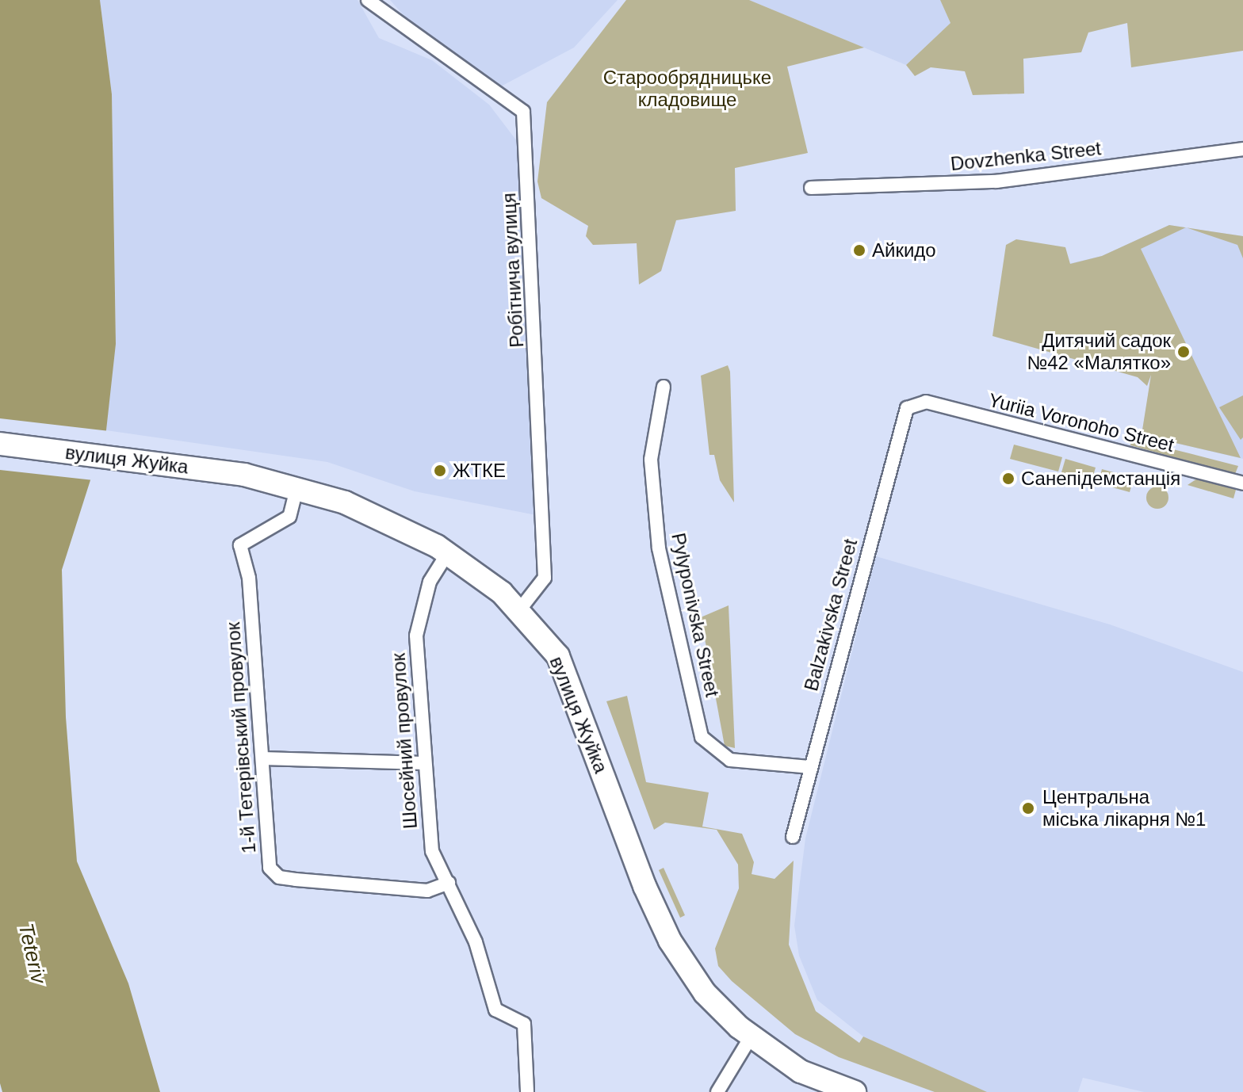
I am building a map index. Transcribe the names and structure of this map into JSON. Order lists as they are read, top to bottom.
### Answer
{
  "streets": {
    "highway": ["вулиця Жуйка"],
    "street": [
      "Dovzhenka Street",
      "Робітнича вулиця",
      "Yuriia Voronoho Street",
      "Pylyponivska Street",
      "Balzakivska Street",
      "1-й Тетерівський провулок",
      "Шосейний провулок"
    ]
  },
  "crossings": [
    ["Робітнича вулиця", "вулиця Жуйка"],
    ["Yuriia Voronoho Street", "Balzakivska Street"],
    ["вулиця Жуйка", "1-й Тетерівський провулок"],
    ["вулиця Жуйка", "Шосейний провулок"],
    ["Pylyponivska Street", "Balzakivska Street"],
    ["1-й Тетерівський провулок", "Шосейний провулок"]
  ],
  "water": ["Teteriv"],
  "parks": ["Старообрядницьке кладовище"],
  "places": [
    "Айкидо",
    "Дитячий садок №42 «Малятко»",
    "ЖТКЕ",
    "Санепідемстанція",
    "Центральна міська лікарня №1"
  ]
}
